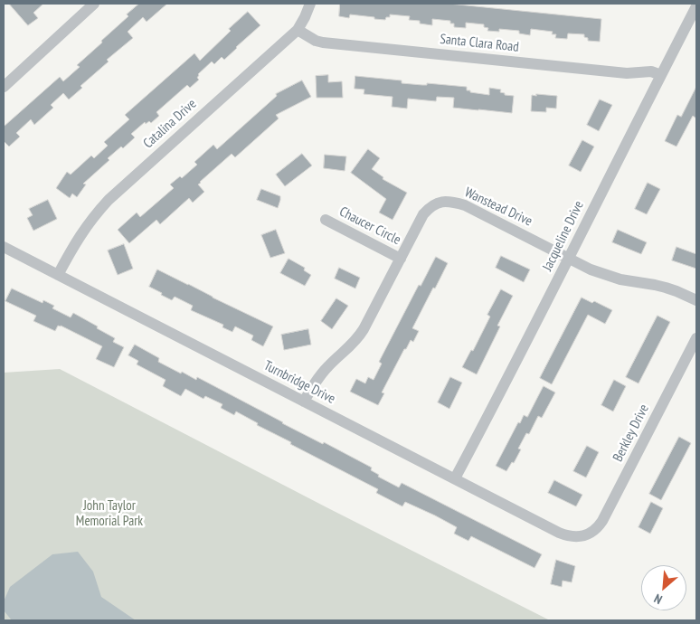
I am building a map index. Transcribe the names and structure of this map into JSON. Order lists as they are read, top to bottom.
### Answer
{
  "streets": {
    "street": [
      "Santa Clara Road",
      "Catalina Drive",
      "Wanstead Drive",
      "Chaucer Circle",
      "Jacqueline Drive",
      "Turnbridge Drive",
      "Berkley Drive"
    ]
  },
  "crossings": [
    ["Santa Clara Road", "Catalina Drive"],
    ["Santa Clara Road", "Jacqueline Drive"],
    ["Catalina Drive", "Turnbridge Drive"],
    ["Wanstead Drive", "Chaucer Circle"],
    ["Wanstead Drive", "Jacqueline Drive"],
    ["Wanstead Drive", "Turnbridge Drive"],
    ["Jacqueline Drive", "Turnbridge Drive"],
    ["Turnbridge Drive", "Berkley Drive"]
  ],
  "parks": ["John Taylor Memorial Park"],
  "north": "bottom left"
}
